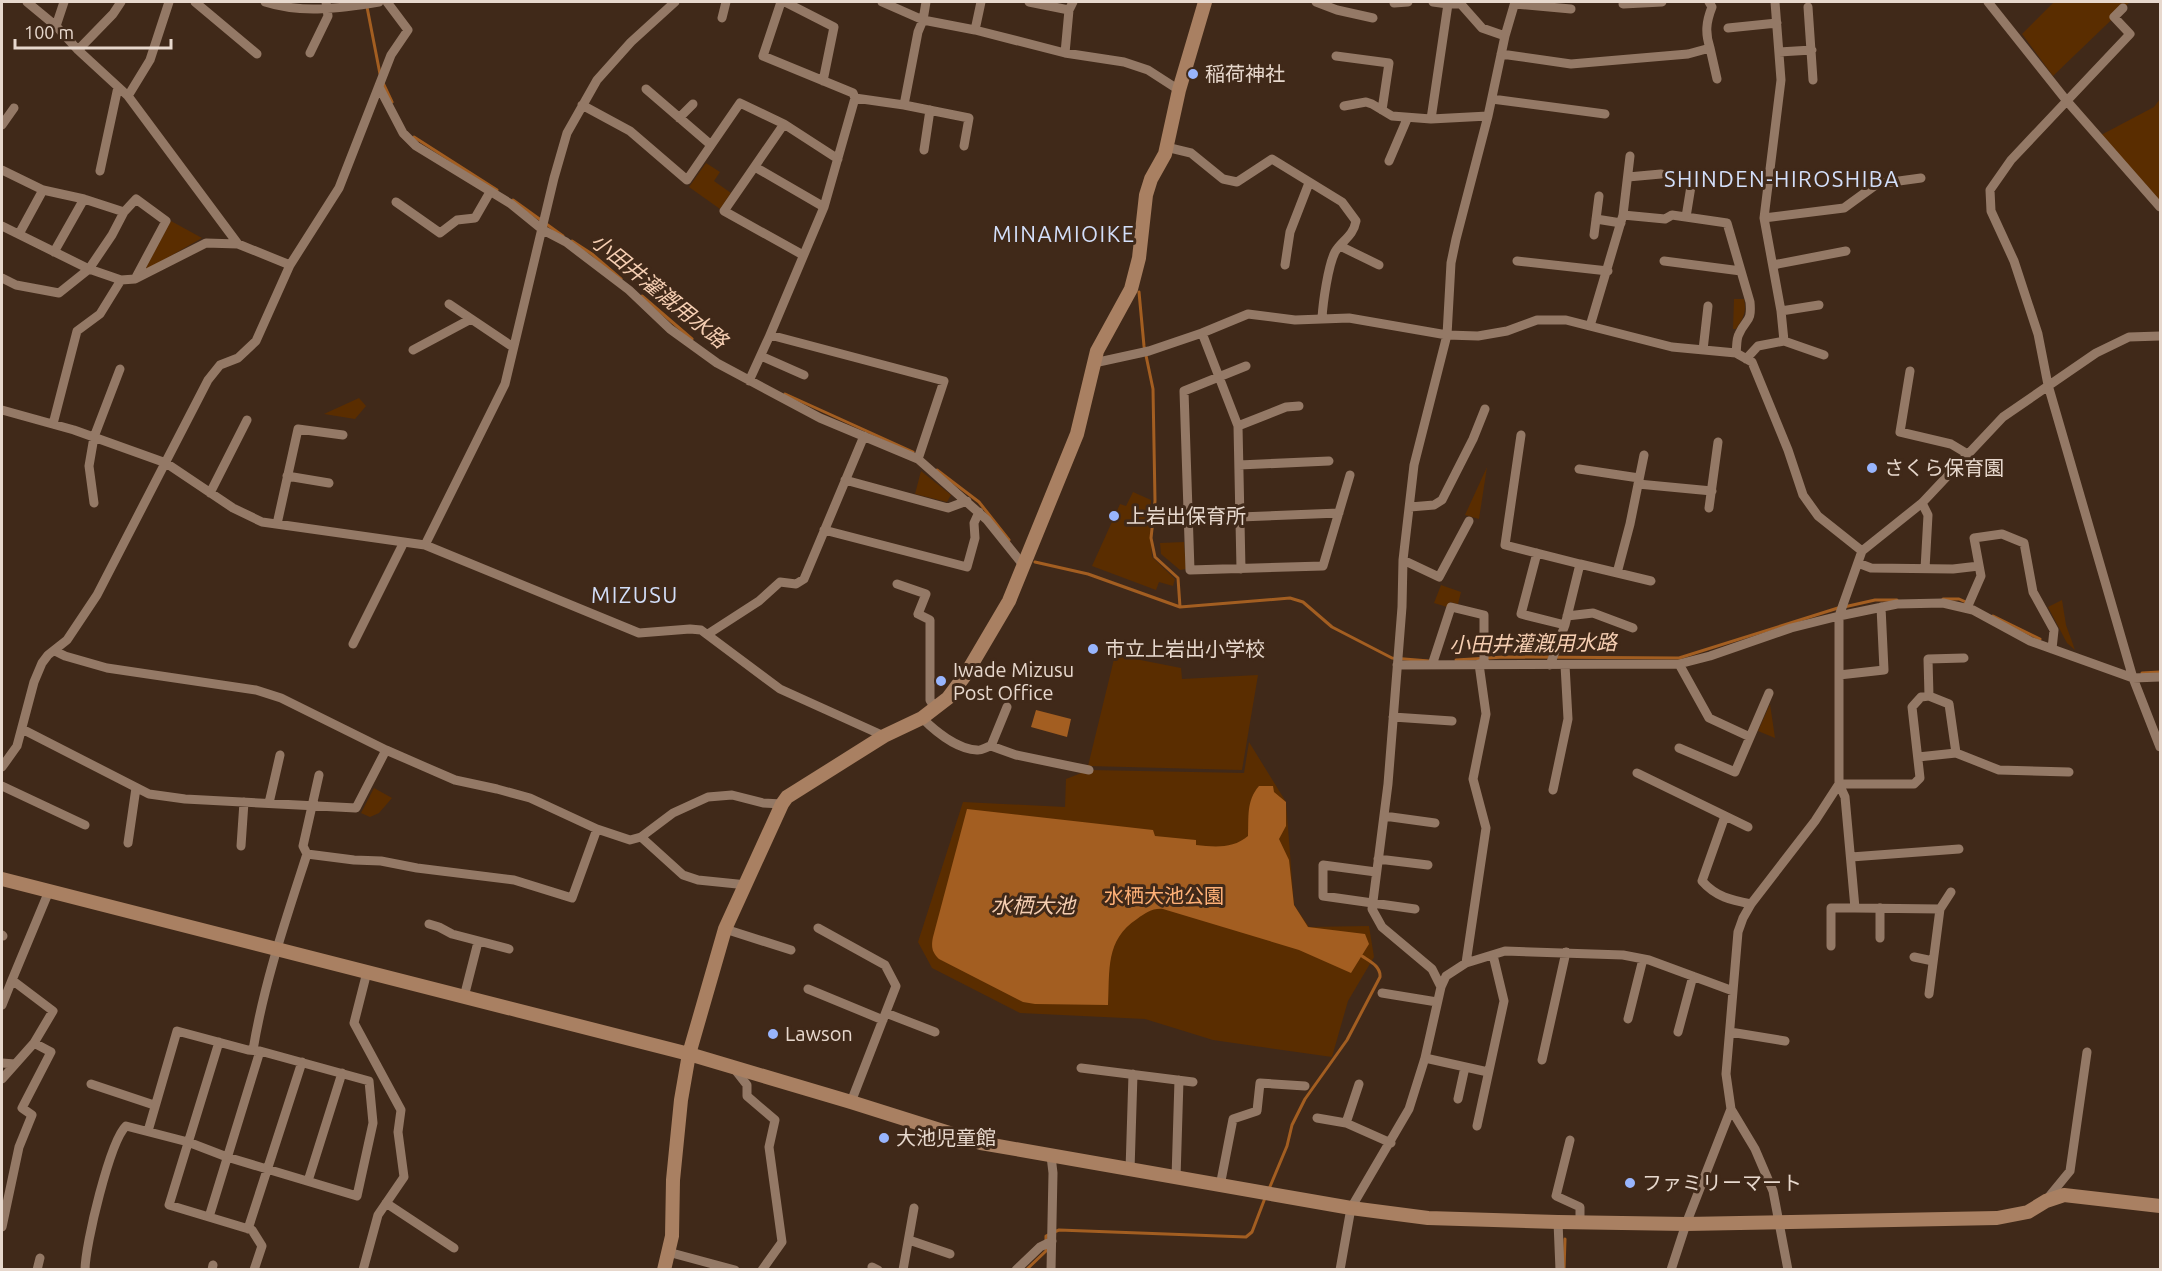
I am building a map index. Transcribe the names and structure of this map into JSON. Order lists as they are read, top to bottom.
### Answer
{
  "districts": ["SHINDEN-HIROSHIBA", "MINAMIOIKE", "MIZUSU"],
  "water": ["小田井灌漑用水路", "水栖大池"],
  "parks": ["水栖大池公園"],
  "places": [
    "稲荷神社",
    "さくら保育園",
    "上岩出保育所",
    "市立上岩出小学校",
    "Iwade Mizusu Post Office",
    "Lawson",
    "大池児童館",
    "ファミリーマート"
  ],
  "scale_bar": "100 m"
}
